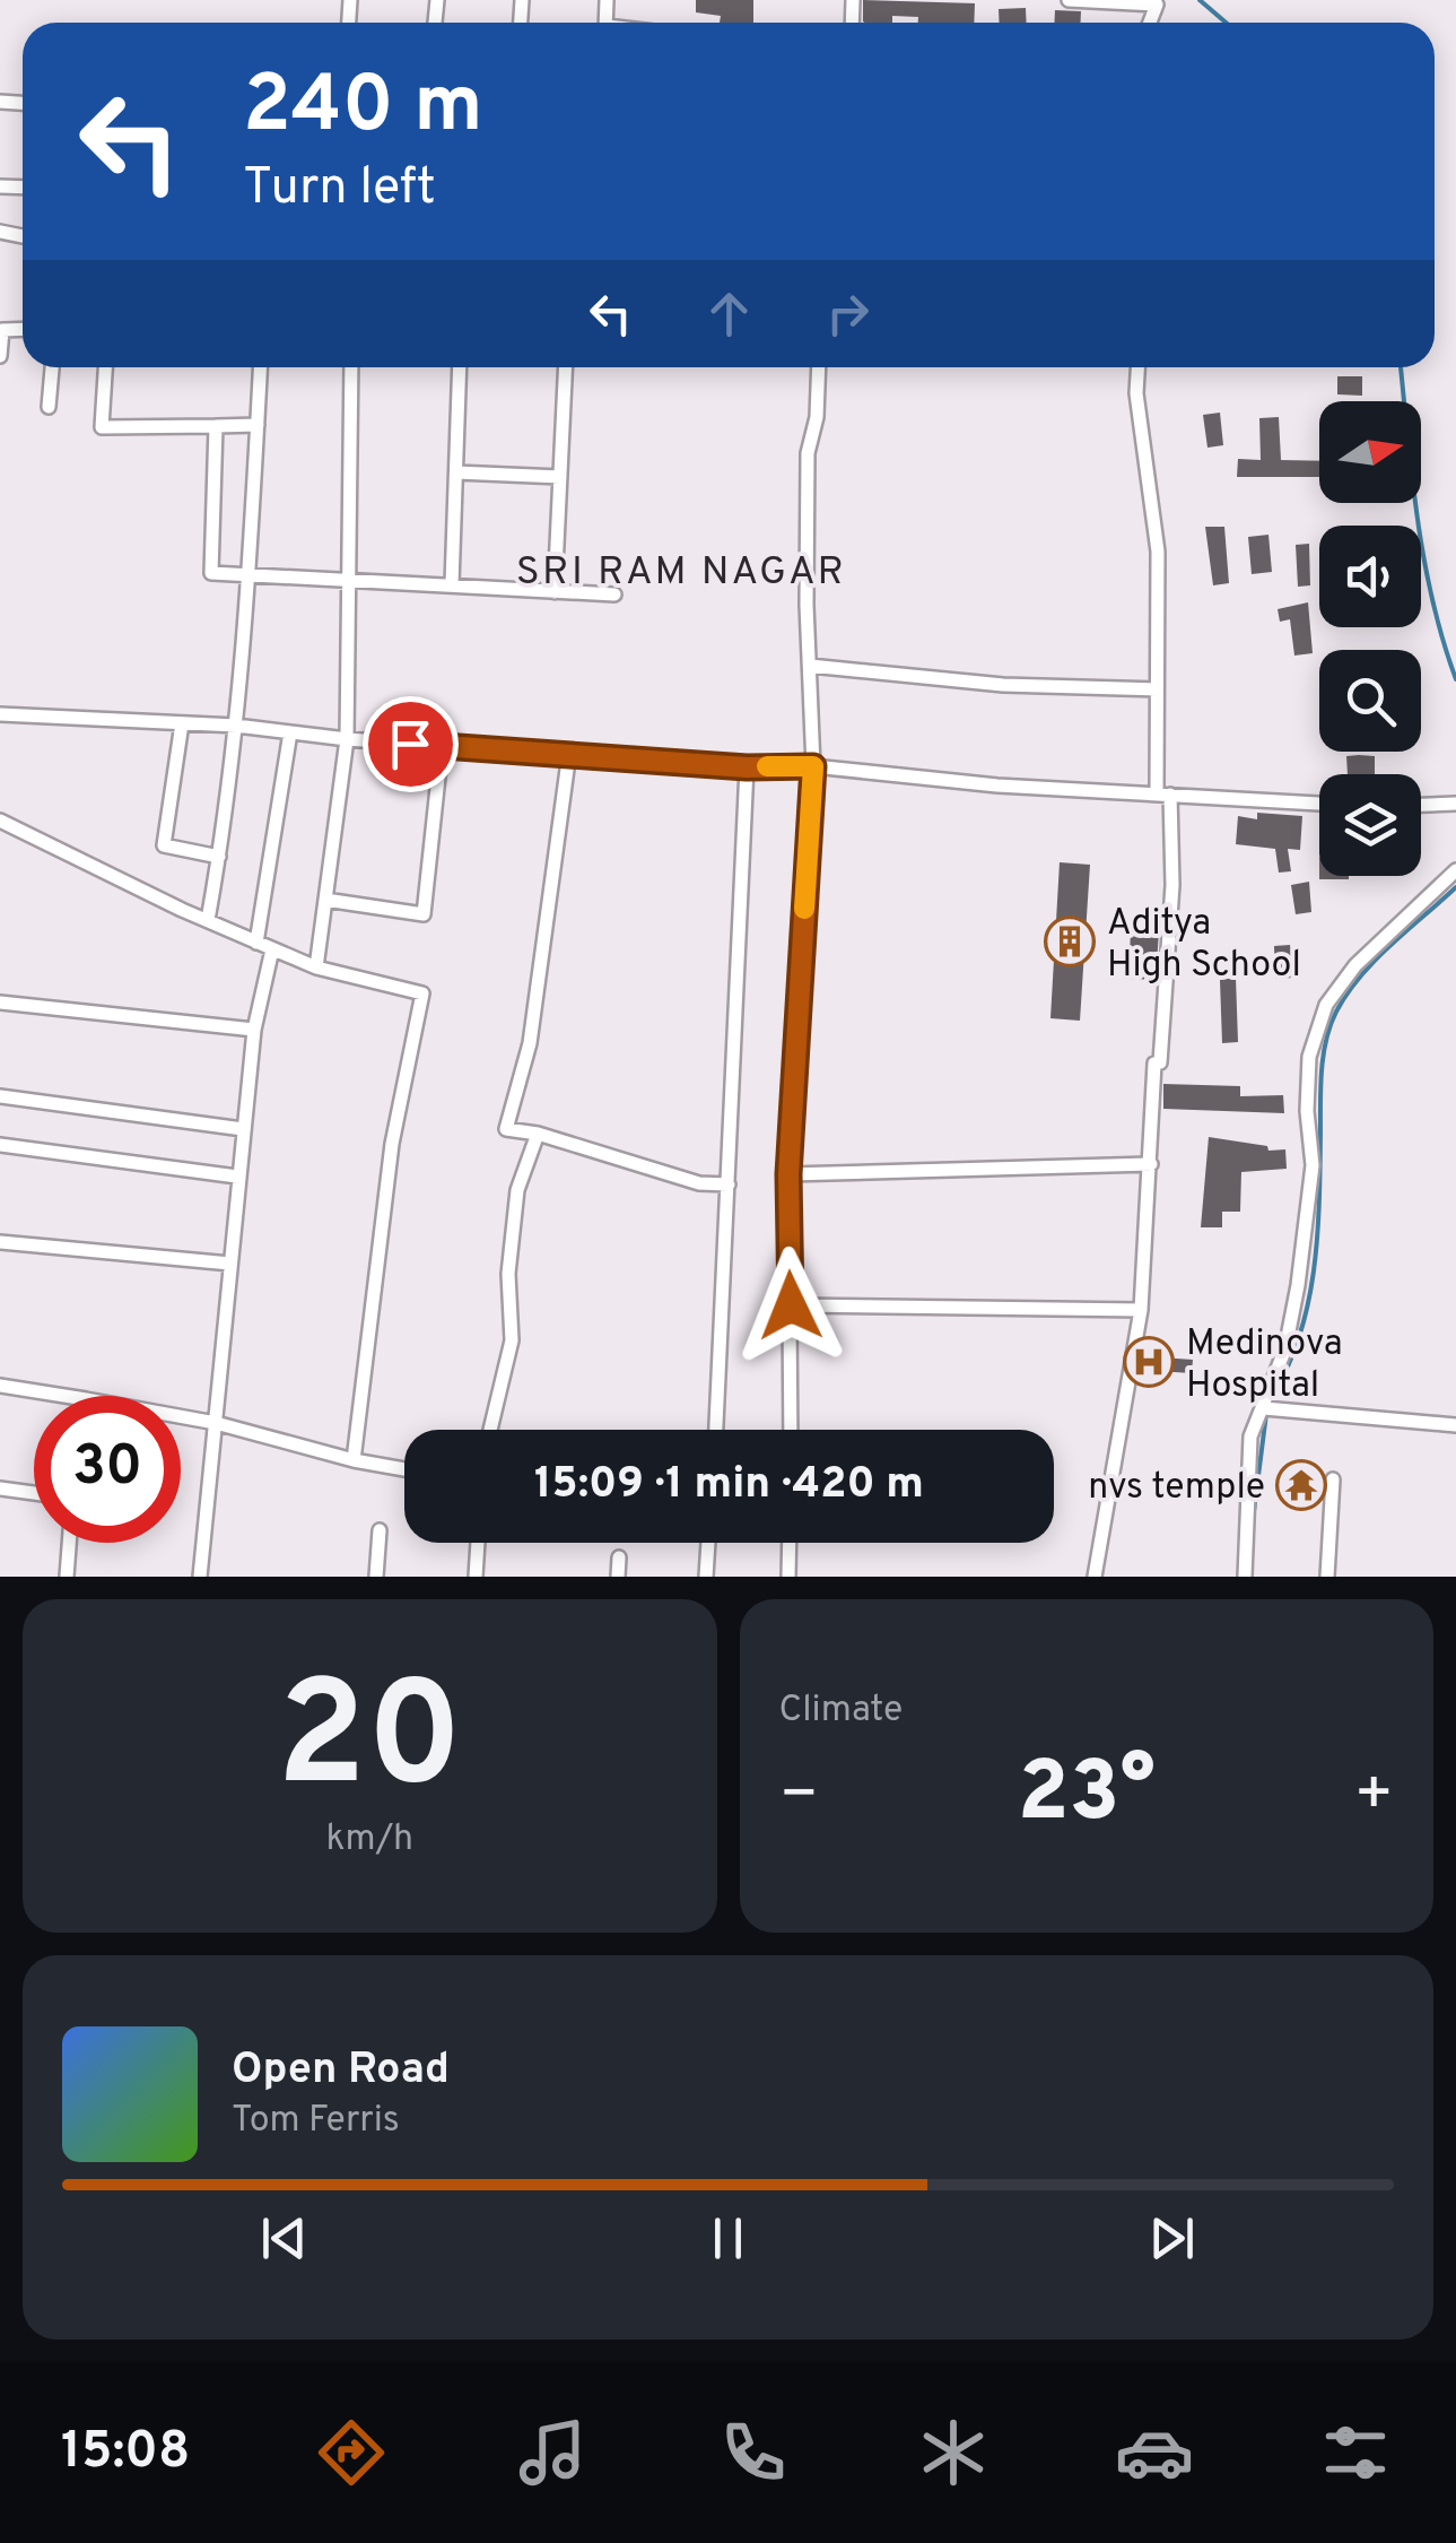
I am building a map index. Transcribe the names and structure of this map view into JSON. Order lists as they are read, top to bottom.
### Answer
{
  "districts": ["SRI RAM NAGAR"],
  "places": {
    "building": ["Aditya High School"],
    "hospital": ["Medinova Hospital"],
    "temple": ["nvs temple"]
  },
  "north": "right",
  "page": {
    "turn": ["240 m", "Turn left"],
    "limit": "30",
    "trip": "15:09 · 1 min · 420 m",
    "tile": [
      ["20", "km/h"],
      "Climate"
    ],
    "heat": ["−", "23°", "+"],
    "song": ["Open Road", "Tom Ferris"],
    "tabs": "15:08"
  }
}
